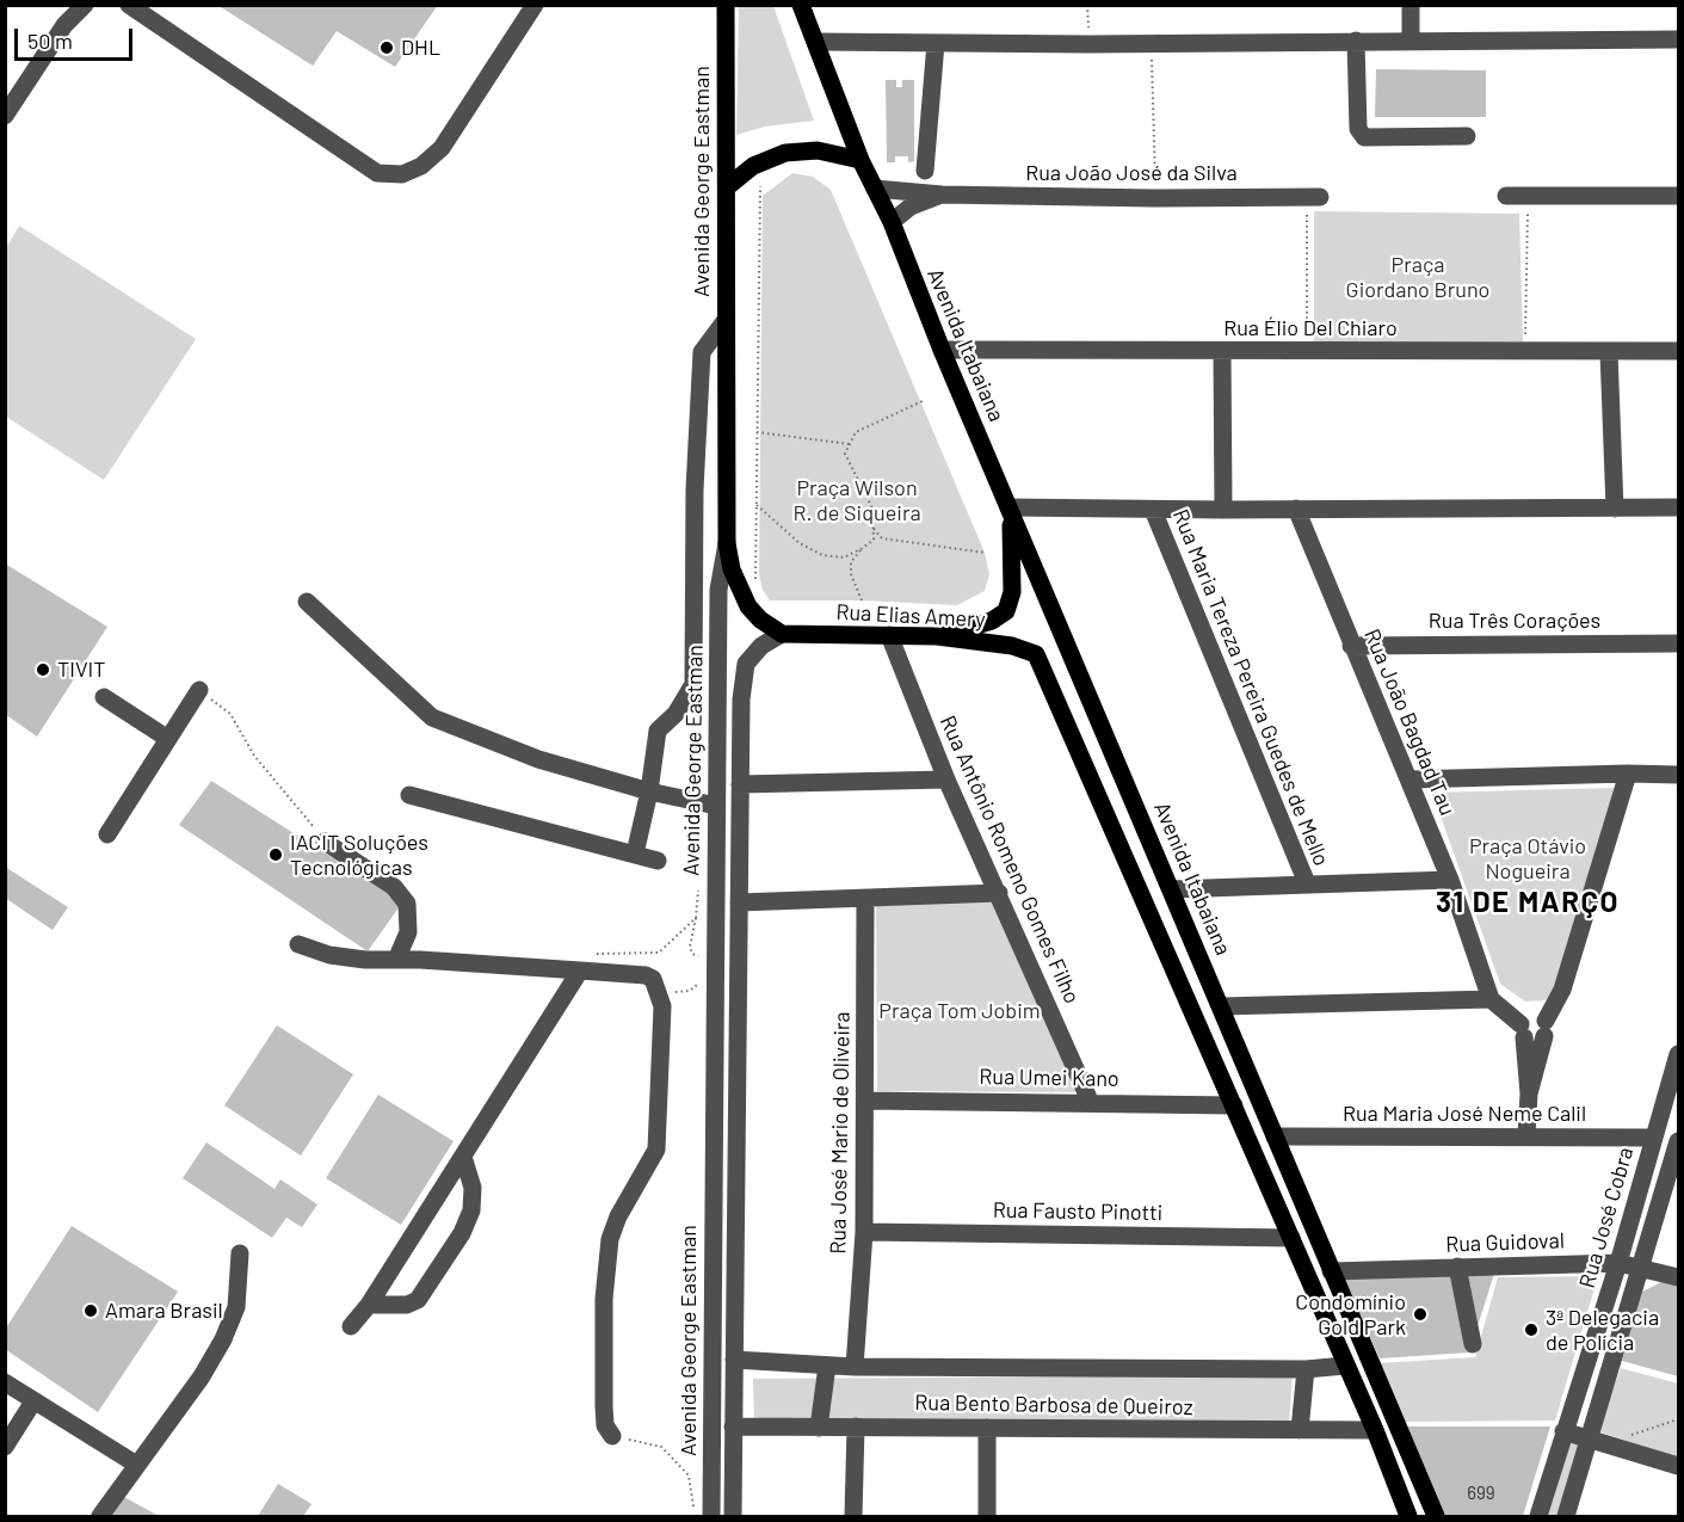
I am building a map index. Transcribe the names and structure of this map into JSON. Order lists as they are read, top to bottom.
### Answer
{
  "streets": {
    "main road": ["Avenida George Eastman", "Avenida Itabaiana", "Rua Elias Amery"],
    "street": [
      "Rua João José da Silva",
      "Rua Élio Del Chiaro",
      "Rua Três Corações",
      "Rua Maria Tereza Pereira Guedes de Mello",
      "Rua João Bagdad Tau",
      "Rua Antônio Romeno Gomes Filho",
      "Rua Umei Kano",
      "Rua Maria José Neme Calil",
      "Rua José Mario de Oliveira",
      "Rua Fausto Pinotti",
      "Rua José Cobra",
      "Rua Guidoval",
      "Rua Bento Barbosa de Queiroz"
    ]
  },
  "crossings": [
    ["Rua João José da Silva", "Avenida Itabaiana"],
    ["Avenida George Eastman", "Rua Elias Amery"],
    ["Avenida George Eastman", "Rua Bento Barbosa de Queiroz"],
    ["Rua Élio Del Chiaro", "Avenida Itabaiana"],
    ["Avenida Itabaiana", "Rua Maria José Neme Calil"],
    ["Avenida Itabaiana", "Rua Guidoval"],
    ["Rua Elias Amery", "Rua Antônio Romeno Gomes Filho"],
    ["Rua Elias Amery", "Rua Umei Kano"],
    ["Rua Três Corações", "Rua João Bagdad Tau"],
    ["Rua Antônio Romeno Gomes Filho", "Rua Umei Kano"],
    ["Rua Umei Kano", "Rua José Mario de Oliveira"],
    ["Rua Maria José Neme Calil", "Rua José Cobra"],
    ["Rua José Mario de Oliveira", "Rua Fausto Pinotti"],
    ["Rua José Mario de Oliveira", "Rua Bento Barbosa de Queiroz"],
    ["Rua José Cobra", "Rua Guidoval"]
  ],
  "districts": ["31 DE MARÇO"],
  "parks": [
    "Praça Giordano Bruno",
    "Praça Wilson R. de Siqueira",
    "Praça Otávio Nogueira",
    "Praça Tom Jobim"
  ],
  "places": [
    "DHL",
    "TIVIT",
    "IACIT Soluções Tecnológicas",
    "Amara Brasil",
    "Condomínio Gold Park",
    "3ª Delegacia de Polícia"
  ],
  "house_numbers": ["699"],
  "scale_bar": "50 m"
}
